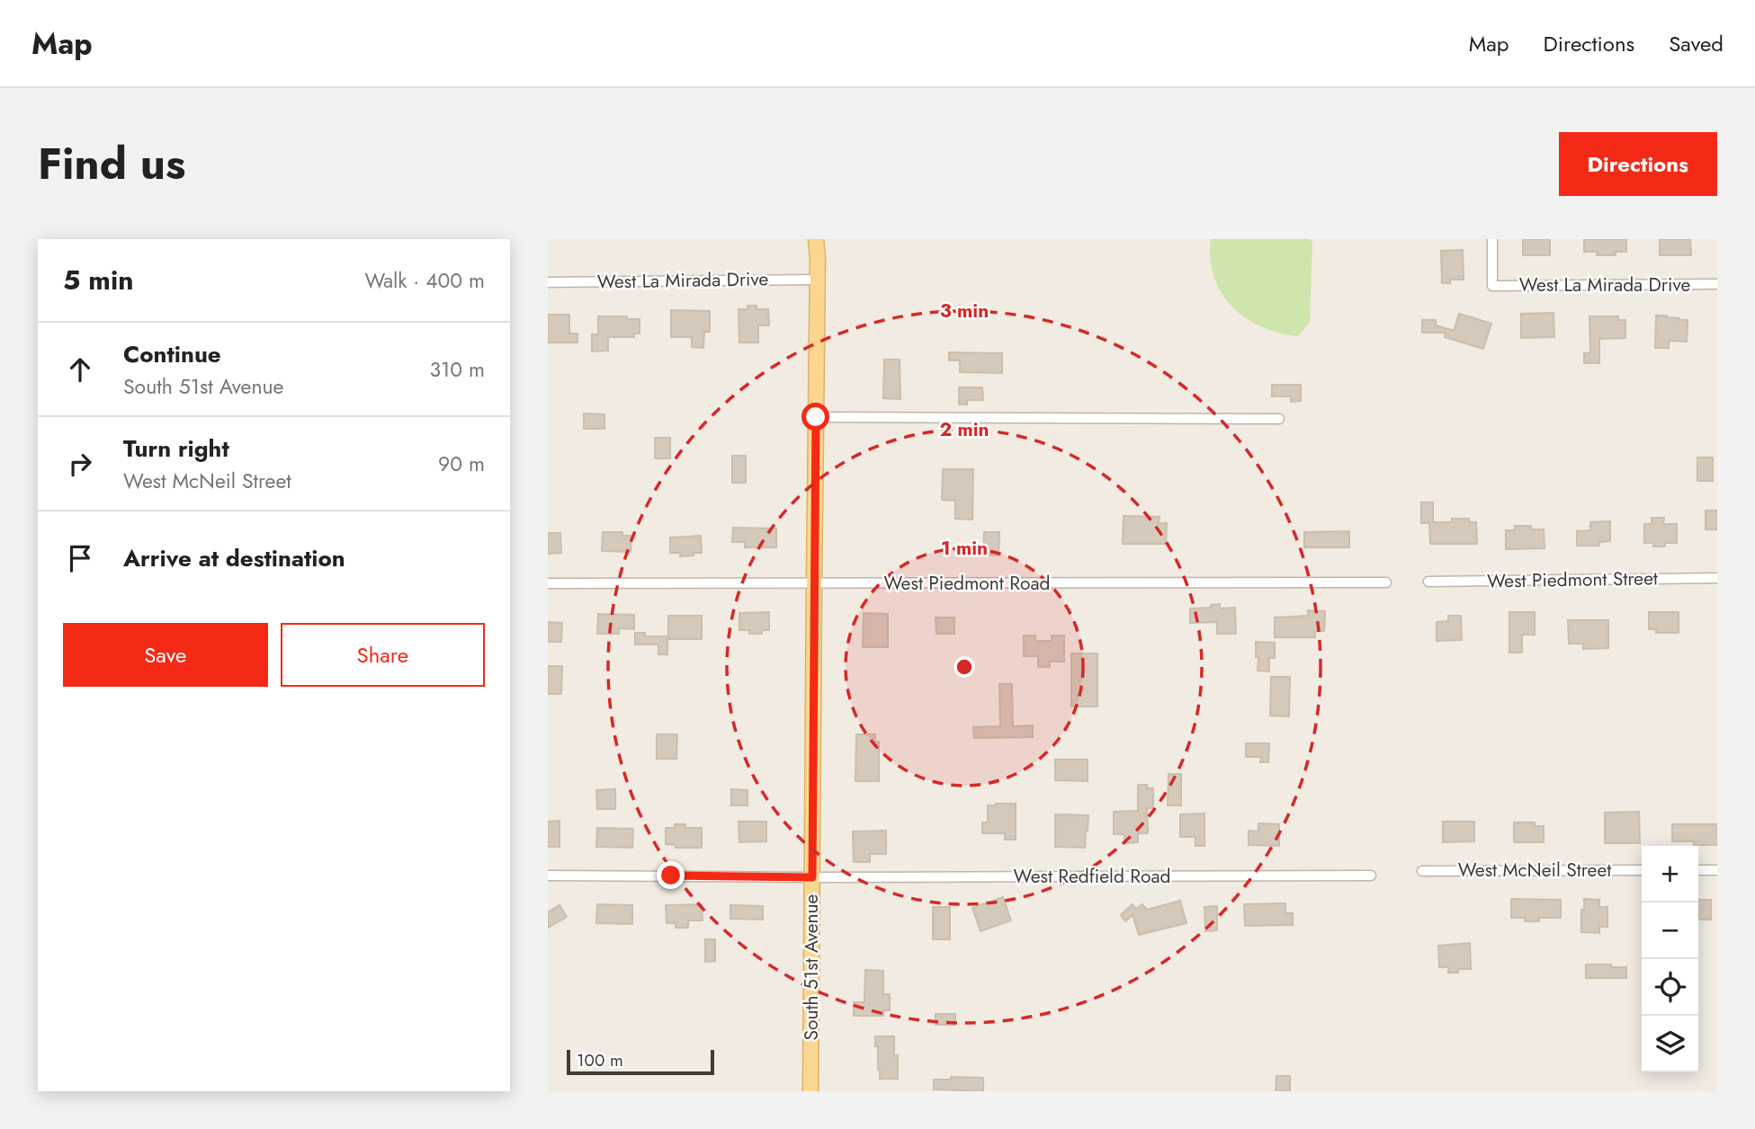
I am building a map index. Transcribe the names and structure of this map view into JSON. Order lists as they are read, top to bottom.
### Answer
{
  "streets": {
    "main road": ["South 51st Avenue"],
    "street": [
      "West La Mirada Drive",
      "West Piedmont Street",
      "West Piedmont Road",
      "West McNeil Street",
      "West Redfield Road"
    ]
  },
  "crossings": [
    ["West La Mirada Drive", "South 51st Avenue"],
    ["West Piedmont Road", "South 51st Avenue"],
    ["West Redfield Road", "South 51st Avenue"]
  ],
  "scale_bar": "100 m",
  "page": {
    "header": "Map",
    "nav": ["Map", "Directions", "Saved"],
    "title": "Find us",
    "buttons": [
      "Directions",
      ["Save", "Share"]
    ],
    "heading": ["5 min", "Walk · 400 m"],
    "list": [
      ["Continue", "South 51st Avenue", "310 m"],
      ["Turn right", "West McNeil Street", "90 m"],
      "Arrive at destination"
    ],
    "map_buttons": ["+", "−"],
    "scale": "100 m"
  },
  "rings": ["3 min", "2 min", "1 min"]
}
